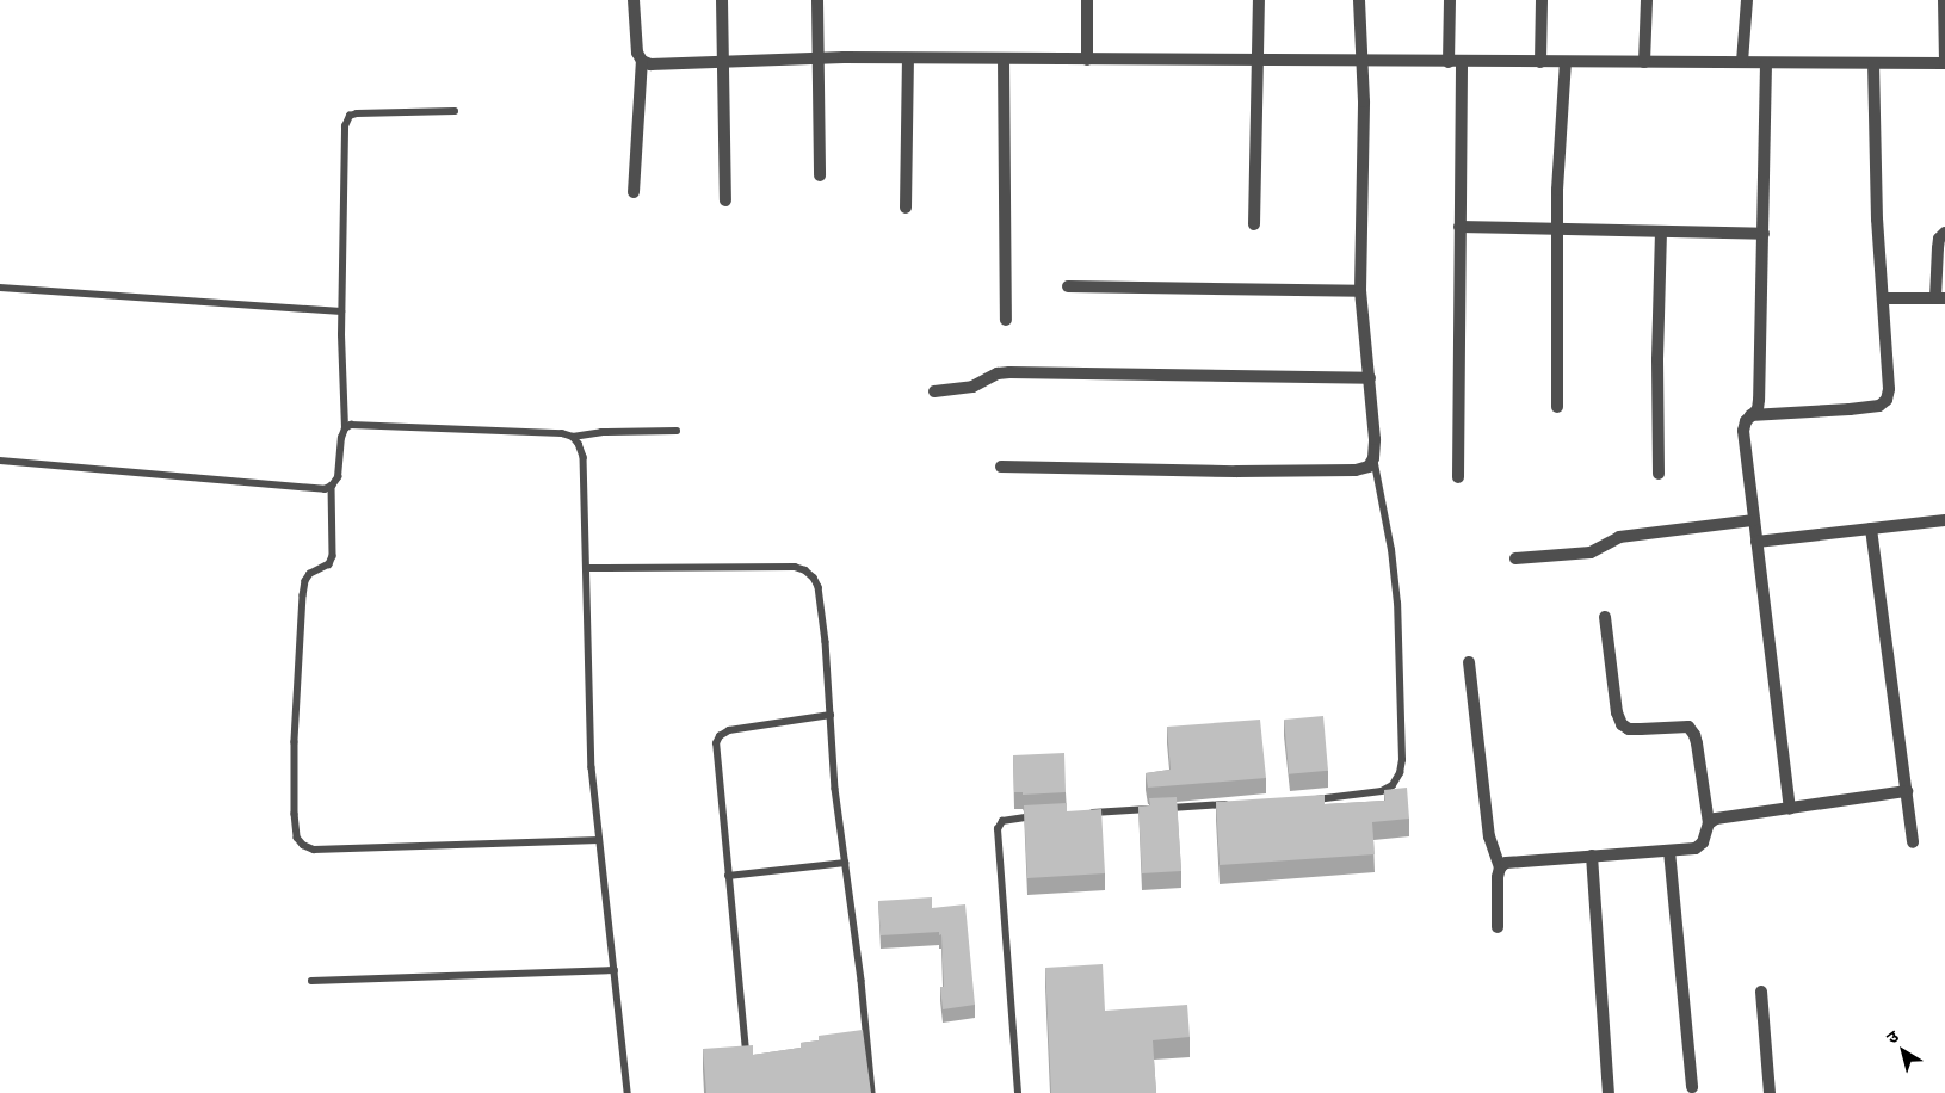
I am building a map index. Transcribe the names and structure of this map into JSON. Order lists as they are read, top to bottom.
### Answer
{
  "north": "top left"
}
